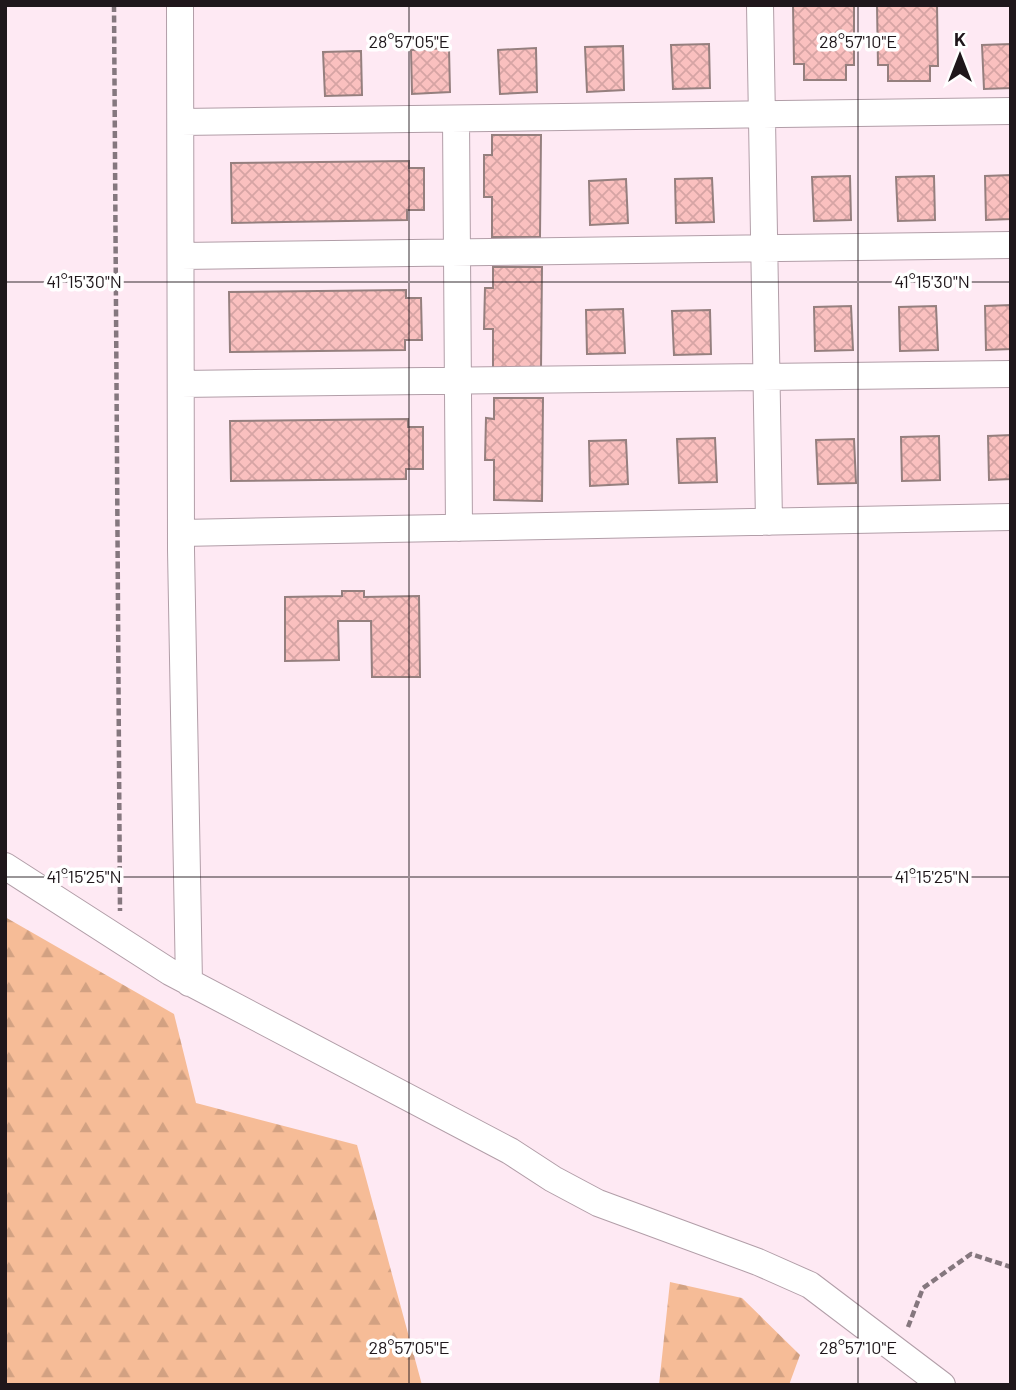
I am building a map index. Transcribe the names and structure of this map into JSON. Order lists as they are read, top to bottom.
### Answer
{
  "north": "top",
  "coordinates": [
    "28°57'05\"E",
    "28°57'10\"E",
    "41°15'30\"N",
    "41°15'25\"N"
  ]
}
